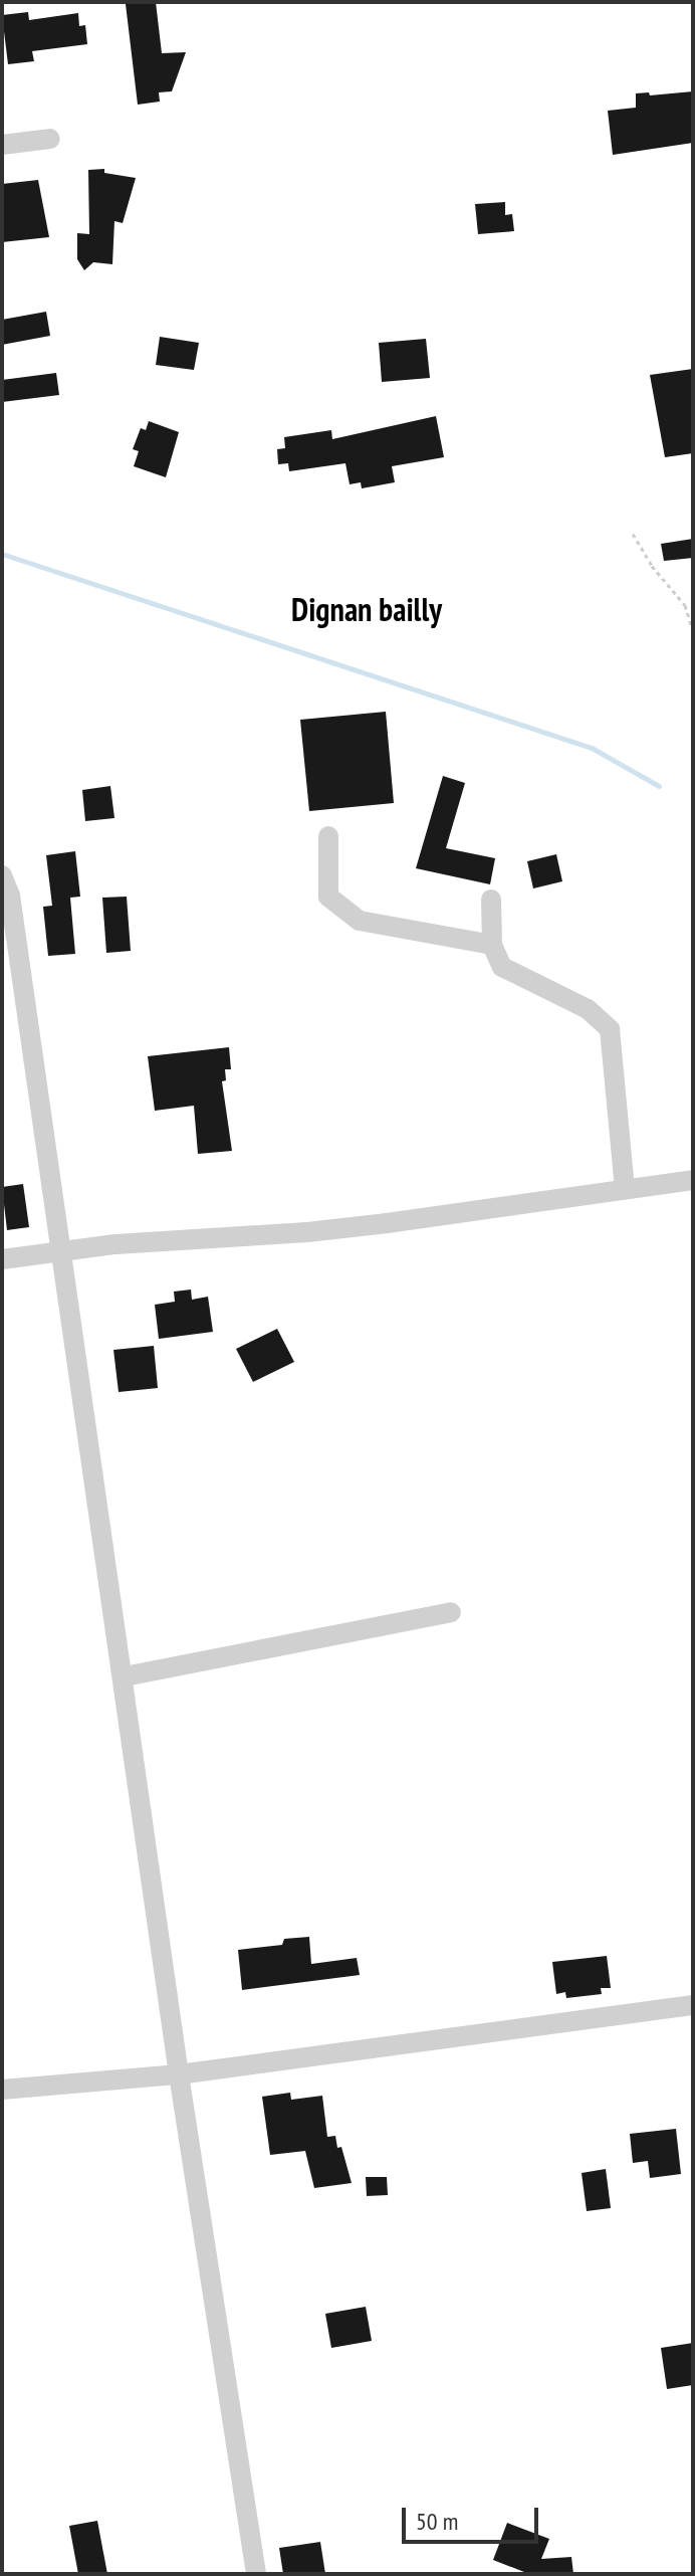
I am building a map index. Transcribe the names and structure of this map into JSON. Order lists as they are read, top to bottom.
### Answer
{
  "districts": ["Dignan bailly"],
  "scale_bar": "50 m"
}
